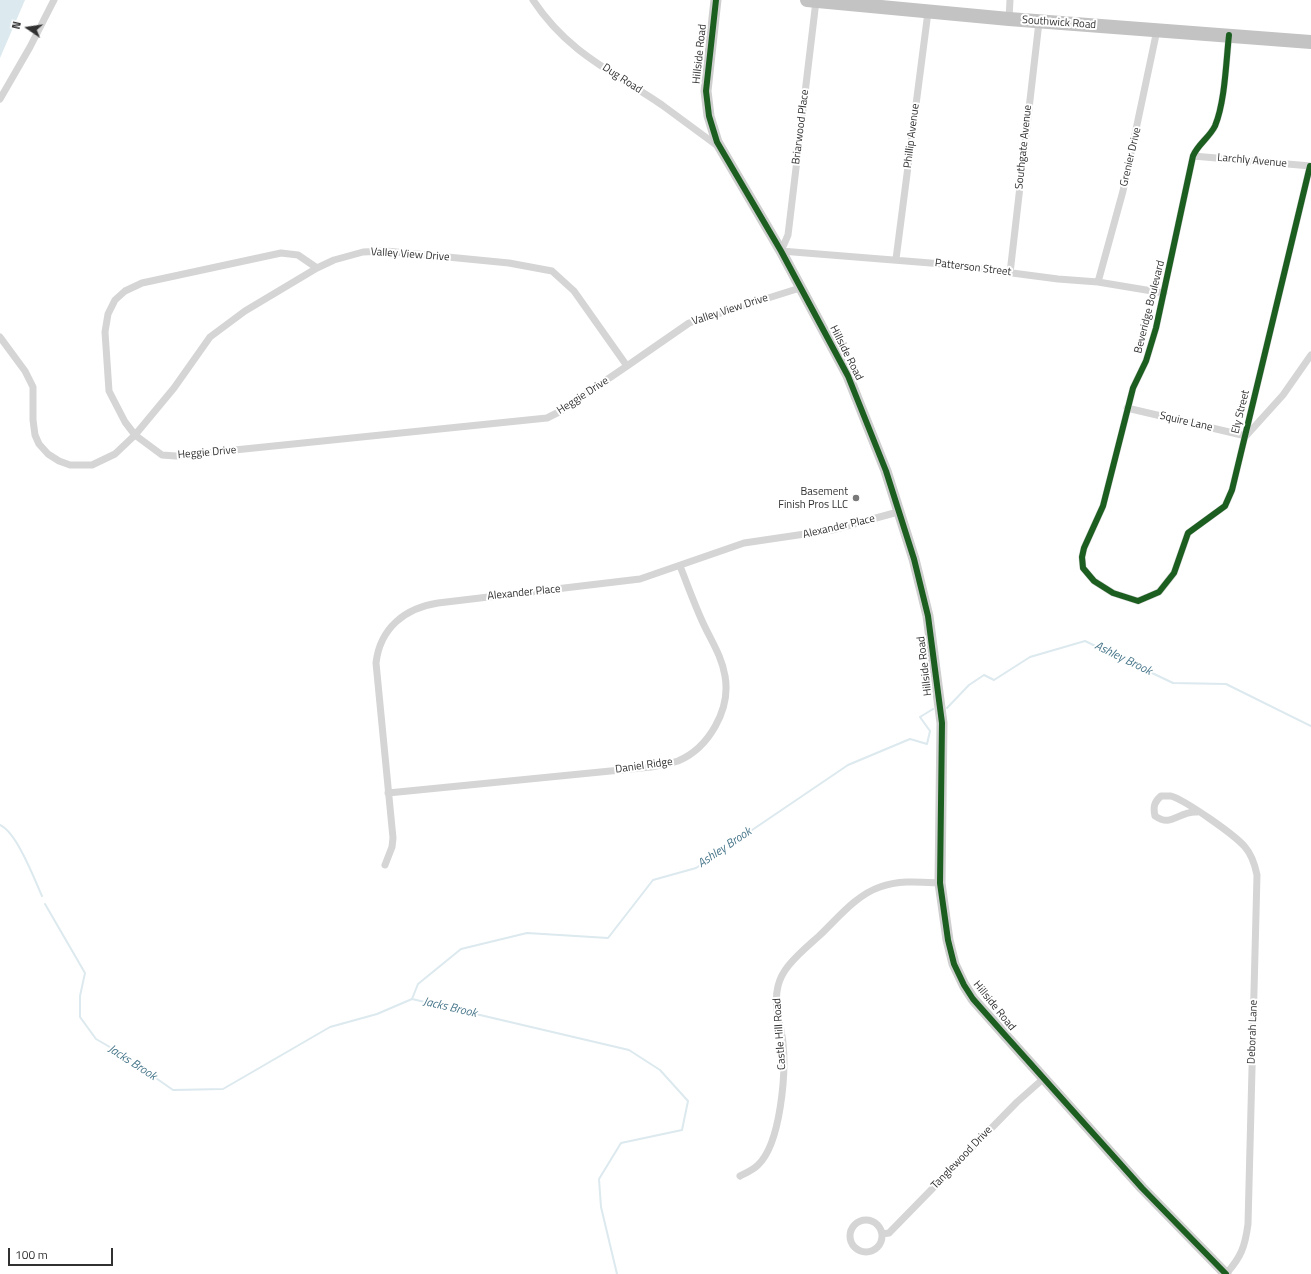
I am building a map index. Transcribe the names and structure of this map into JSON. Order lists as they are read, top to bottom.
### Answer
{
  "streets": {
    "highway": ["Southwick Road"],
    "street": [
      "Hillside Road",
      "Dug Road",
      "Briarwood Place",
      "Phillip Avenue",
      "Southgate Avenue",
      "Grenier Drive",
      "Larchly Avenue",
      "Valley View Drive",
      "Patterson Street",
      "Beveridge Boulevard",
      "Heggie Drive",
      "Ely Street",
      "Squire Lane",
      "Alexander Place",
      "Daniel Ridge",
      "Deborah Lane",
      "Castle Hill Road",
      "Tanglewood Drive"
    ]
  },
  "crossings": [
    ["Southwick Road", "Briarwood Place"],
    ["Southwick Road", "Phillip Avenue"],
    ["Southwick Road", "Southgate Avenue"],
    ["Southwick Road", "Grenier Drive"],
    ["Southwick Road", "Beveridge Boulevard"],
    ["Hillside Road", "Dug Road"],
    ["Hillside Road", "Briarwood Place"],
    ["Hillside Road", "Valley View Drive"],
    ["Hillside Road", "Patterson Street"],
    ["Hillside Road", "Alexander Place"],
    ["Hillside Road", "Deborah Lane"],
    ["Hillside Road", "Castle Hill Road"],
    ["Hillside Road", "Tanglewood Drive"],
    ["Briarwood Place", "Patterson Street"],
    ["Phillip Avenue", "Patterson Street"],
    ["Southgate Avenue", "Patterson Street"],
    ["Grenier Drive", "Patterson Street"],
    ["Larchly Avenue", "Beveridge Boulevard"],
    ["Larchly Avenue", "Ely Street"],
    ["Valley View Drive", "Heggie Drive"],
    ["Patterson Street", "Beveridge Boulevard"],
    ["Beveridge Boulevard", "Ely Street"],
    ["Beveridge Boulevard", "Squire Lane"],
    ["Ely Street", "Squire Lane"],
    ["Alexander Place", "Daniel Ridge"]
  ],
  "water": ["Ashley Brook", "Jacks Brook"],
  "places": ["Basement Finish Pros LLC"],
  "scale_bar": "100 m",
  "north": "left"
}
